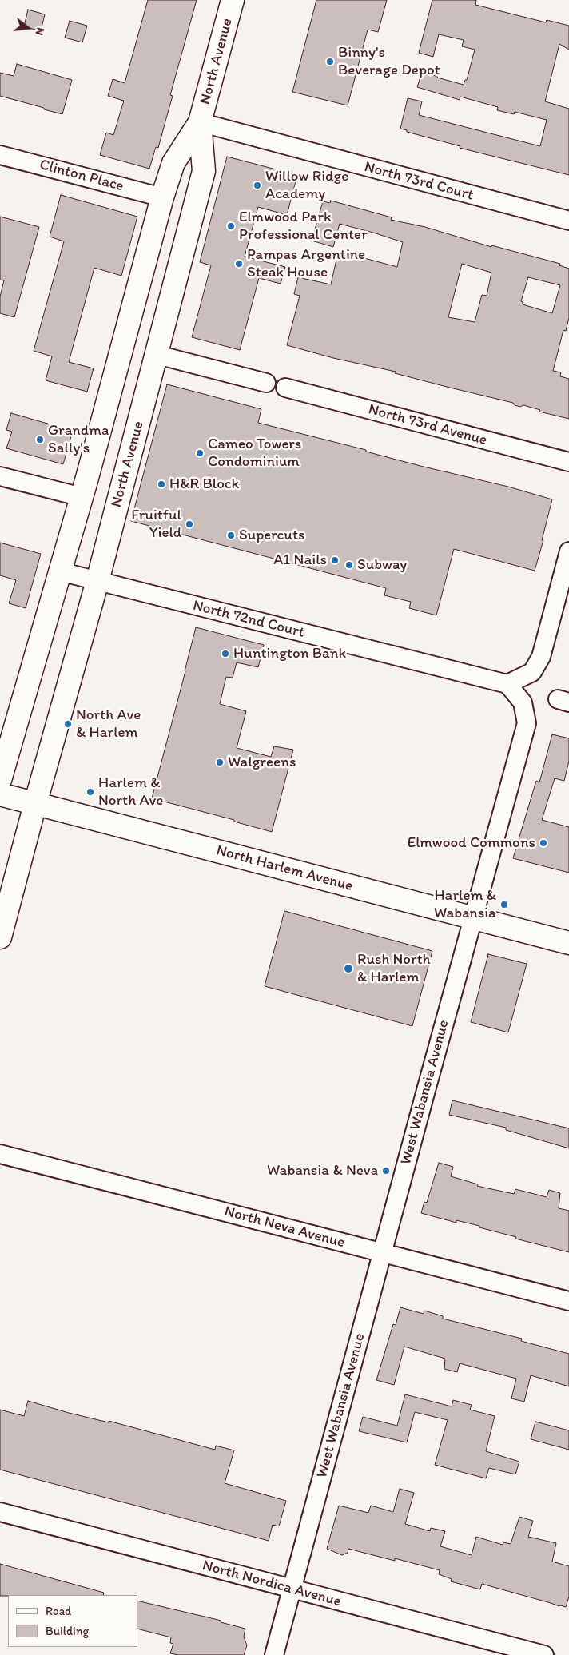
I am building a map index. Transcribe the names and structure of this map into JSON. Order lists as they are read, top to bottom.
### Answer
{
  "streets": {
    "main road": ["North Avenue", "North Harlem Avenue"],
    "street": [
      "Clinton Place",
      "North 73rd Court",
      "North 73rd Avenue",
      "North 72nd Court",
      "West Wabansia Avenue",
      "North Neva Avenue",
      "North Nordica Avenue"
    ]
  },
  "crossings": [
    ["North Avenue", "Clinton Place"],
    ["North Avenue", "North 73rd Court"],
    ["North Avenue", "North 72nd Court"],
    ["North Avenue", "North Harlem Avenue"],
    ["North 72nd Court", "West Wabansia Avenue"],
    ["North Harlem Avenue", "West Wabansia Avenue"],
    ["West Wabansia Avenue", "North Neva Avenue"],
    ["West Wabansia Avenue", "North Nordica Avenue"]
  ],
  "places": [
    "Binny's Beverage Depot",
    "Willow Ridge Academy",
    "Elmwood Park Professional Center",
    "Pampas Argentine Steak House",
    "Grandma Sally's",
    "Cameo Towers Condominium",
    "H&R Block",
    "Fruitful Yield",
    "Supercuts",
    "A1 Nails",
    "Subway",
    "Huntington Bank",
    "North Ave & Harlem",
    "Walgreens",
    "Harlem & North Ave",
    "Elmwood Commons",
    "Harlem & Wabansia",
    "Rush North & Harlem",
    "Wabansia & Neva"
  ],
  "legend": ["Road", "Building"],
  "north": "right"
}
